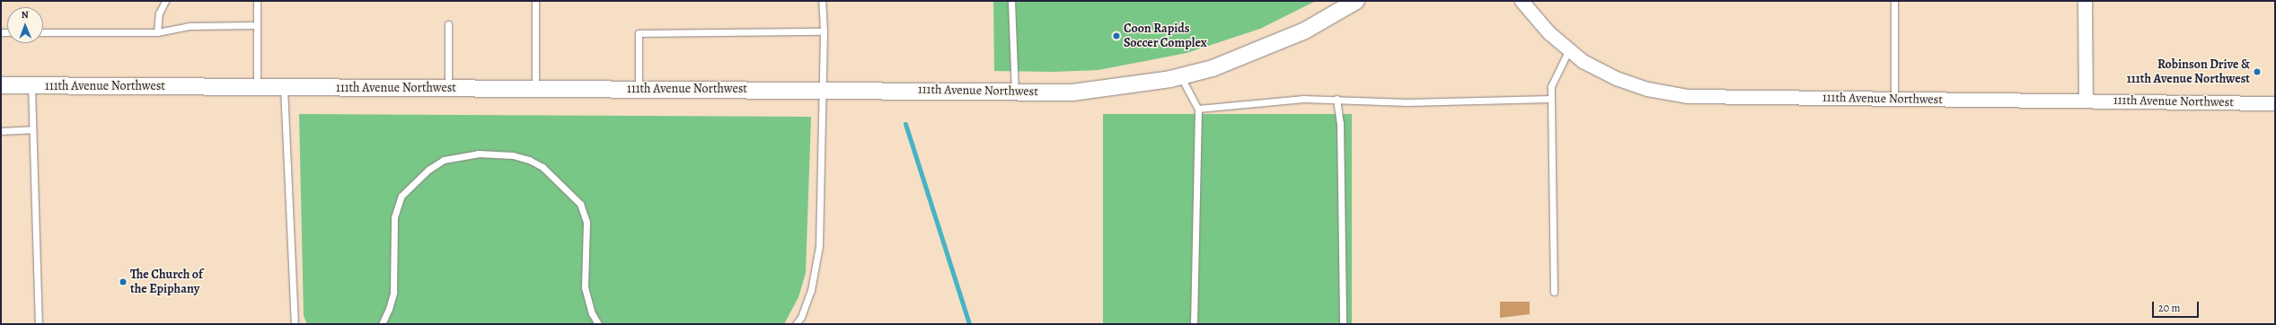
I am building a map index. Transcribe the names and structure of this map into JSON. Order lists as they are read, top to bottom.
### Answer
{
  "streets": {
    "street": ["111th Avenue Northwest"]
  },
  "places": ["Coon Rapids Soccer Complex", "Robinson Drive & 111th Avenue Northwest", "The Church of the Epiphany"],
  "scale_bar": "20 m",
  "north": "top"
}
